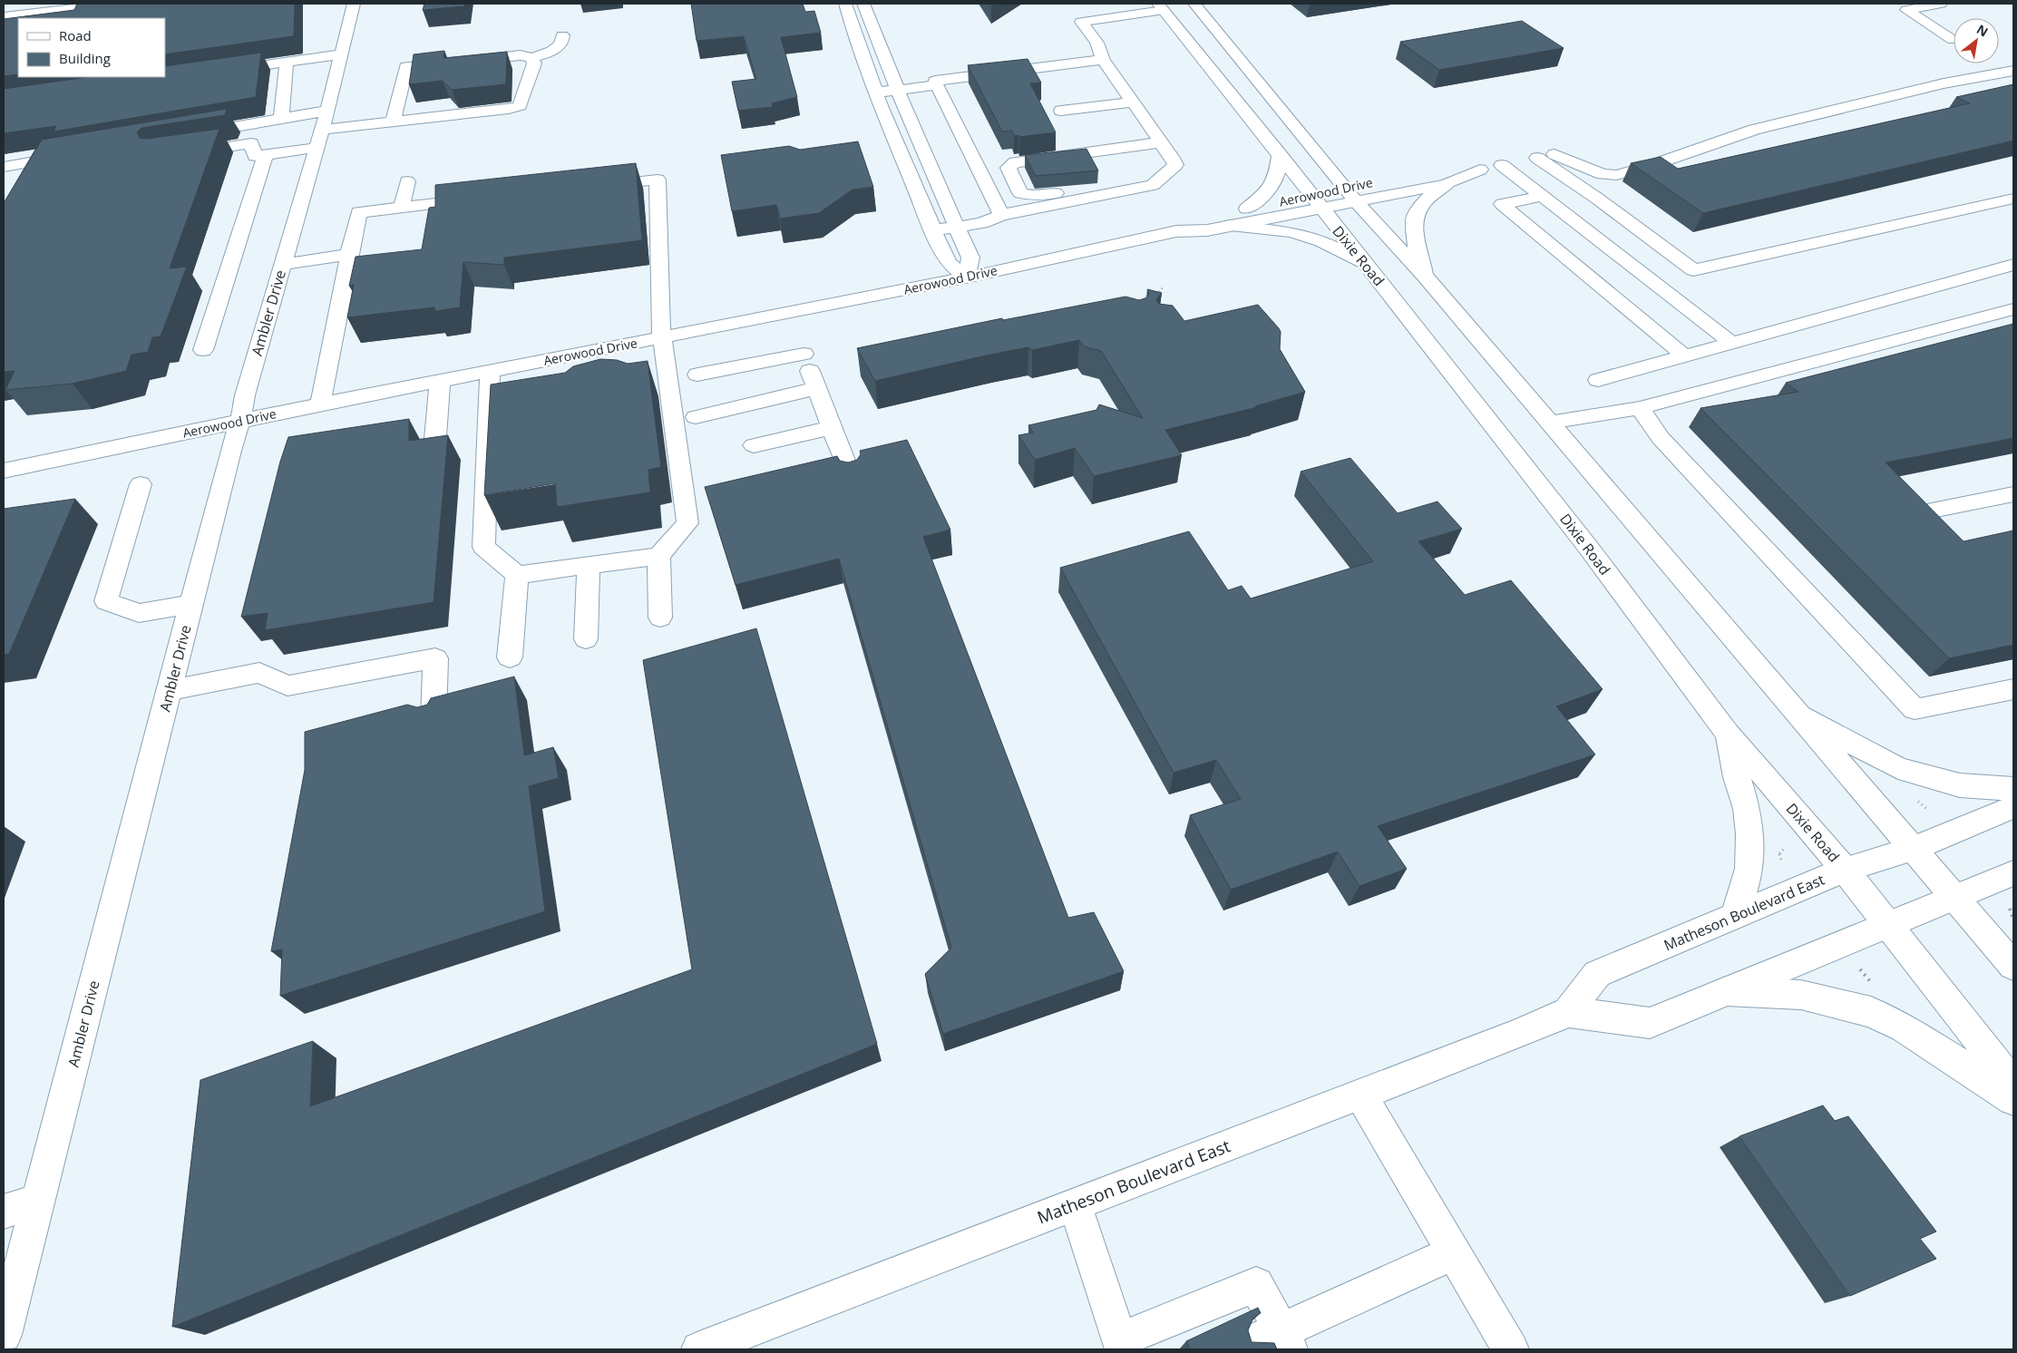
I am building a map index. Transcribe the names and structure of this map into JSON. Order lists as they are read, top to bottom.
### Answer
{
  "streets": {
    "street": [
      "Aerowood Drive",
      "Dixie Road",
      "Ambler Drive",
      "Matheson Boulevard East"
    ]
  },
  "crossings": [
    ["Aerowood Drive", "Dixie Road"],
    ["Aerowood Drive", "Ambler Drive"],
    ["Dixie Road", "Matheson Boulevard East"]
  ],
  "legend": ["Road", "Building"],
  "north": "top right"
}
